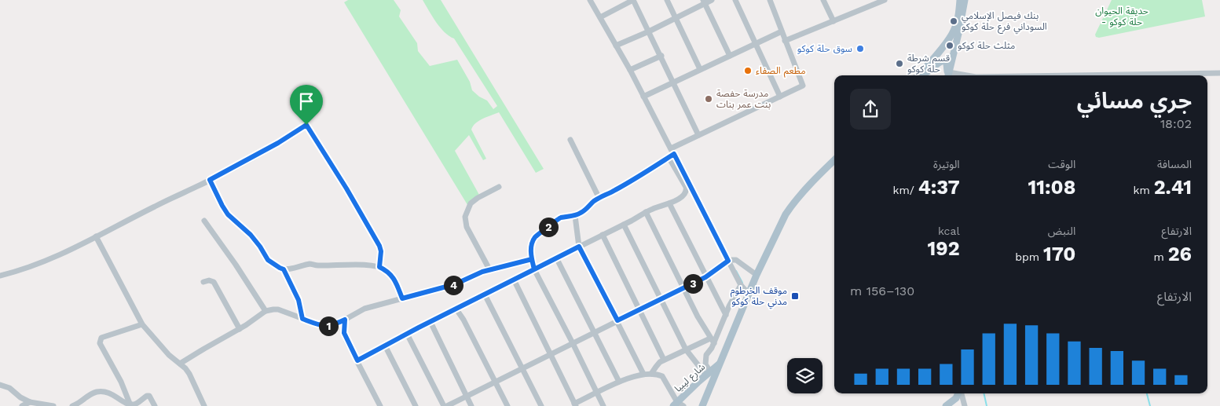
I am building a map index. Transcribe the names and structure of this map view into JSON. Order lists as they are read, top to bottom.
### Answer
{
  "streets": {
    "main road": ["شارع ليبيا"]
  },
  "parks": ["حديقة الحيوان - حلة كوكو"],
  "places": {
    "other": [
      "بنك فيصل الإسلامي السوداني فرع حلة كوكو",
      "مثلث حلة كوكو",
      "سوق حلة كوكو",
      "قسم شرطة حلة كوكو",
      "مطعم الصفاء",
      "مدرسة حفصة بنت عمر بنات"
    ],
    "transit": ["موقف الخرطوم مدني حلة كوكو"]
  },
  "page": {
    "heading": ["جري مسائي", "18:02"],
    "stats": [
      ["المسافة", "2.41 km"],
      ["الوقت", "11:08"],
      ["الوتيرة", "4:37 /km"],
      ["الارتفاع", "26 m"],
      ["النبض", "170 bpm"],
      ["kcal", "192"]
    ],
    "pins": [
      "2",
      "3",
      "4",
      "1"
    ],
    "chart": ["الارتفاع", "130–156 m"]
  }
}
